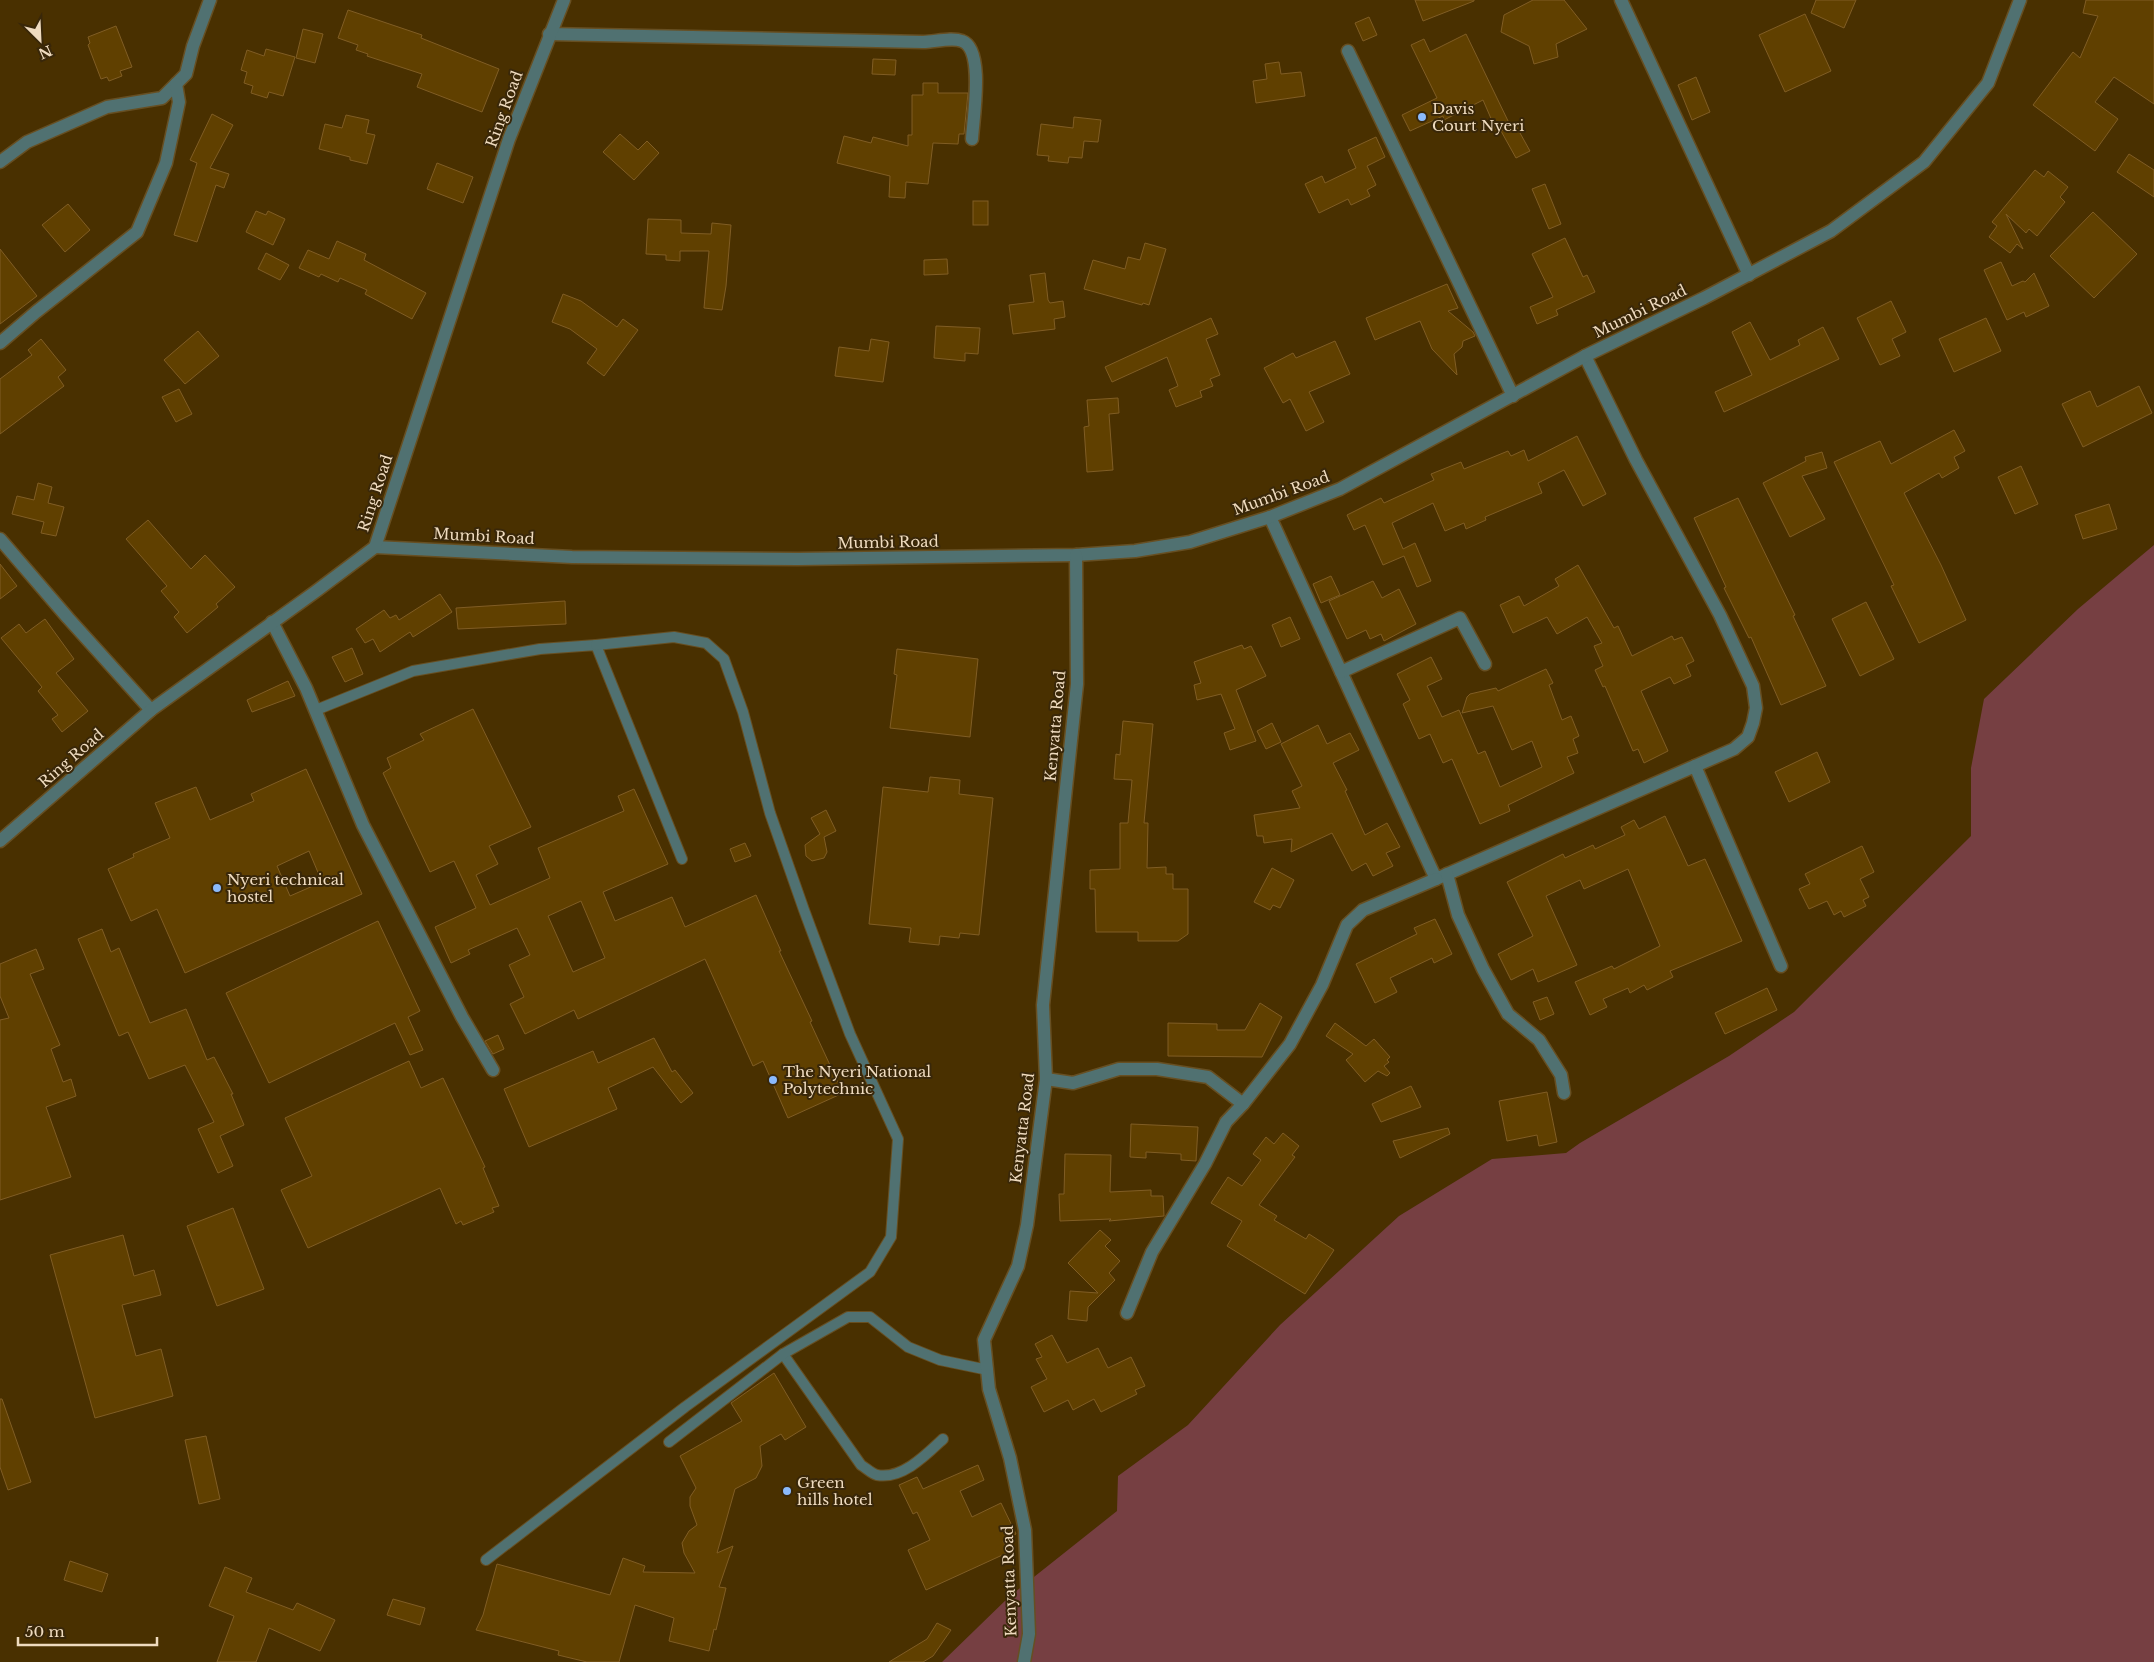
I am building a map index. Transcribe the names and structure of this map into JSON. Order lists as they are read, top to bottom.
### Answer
{
  "streets": {
    "street": ["Ring Road", "Mumbi Road", "Kenyatta Road"]
  },
  "crossings": [
    ["Ring Road", "Mumbi Road"],
    ["Mumbi Road", "Kenyatta Road"]
  ],
  "places": [
    "Davis Court Nyeri",
    "Nyeri technical hostel",
    "The Nyeri National Polytechnic",
    "Green hills hotel"
  ],
  "scale_bar": "50 m",
  "north": "bottom right"
}
